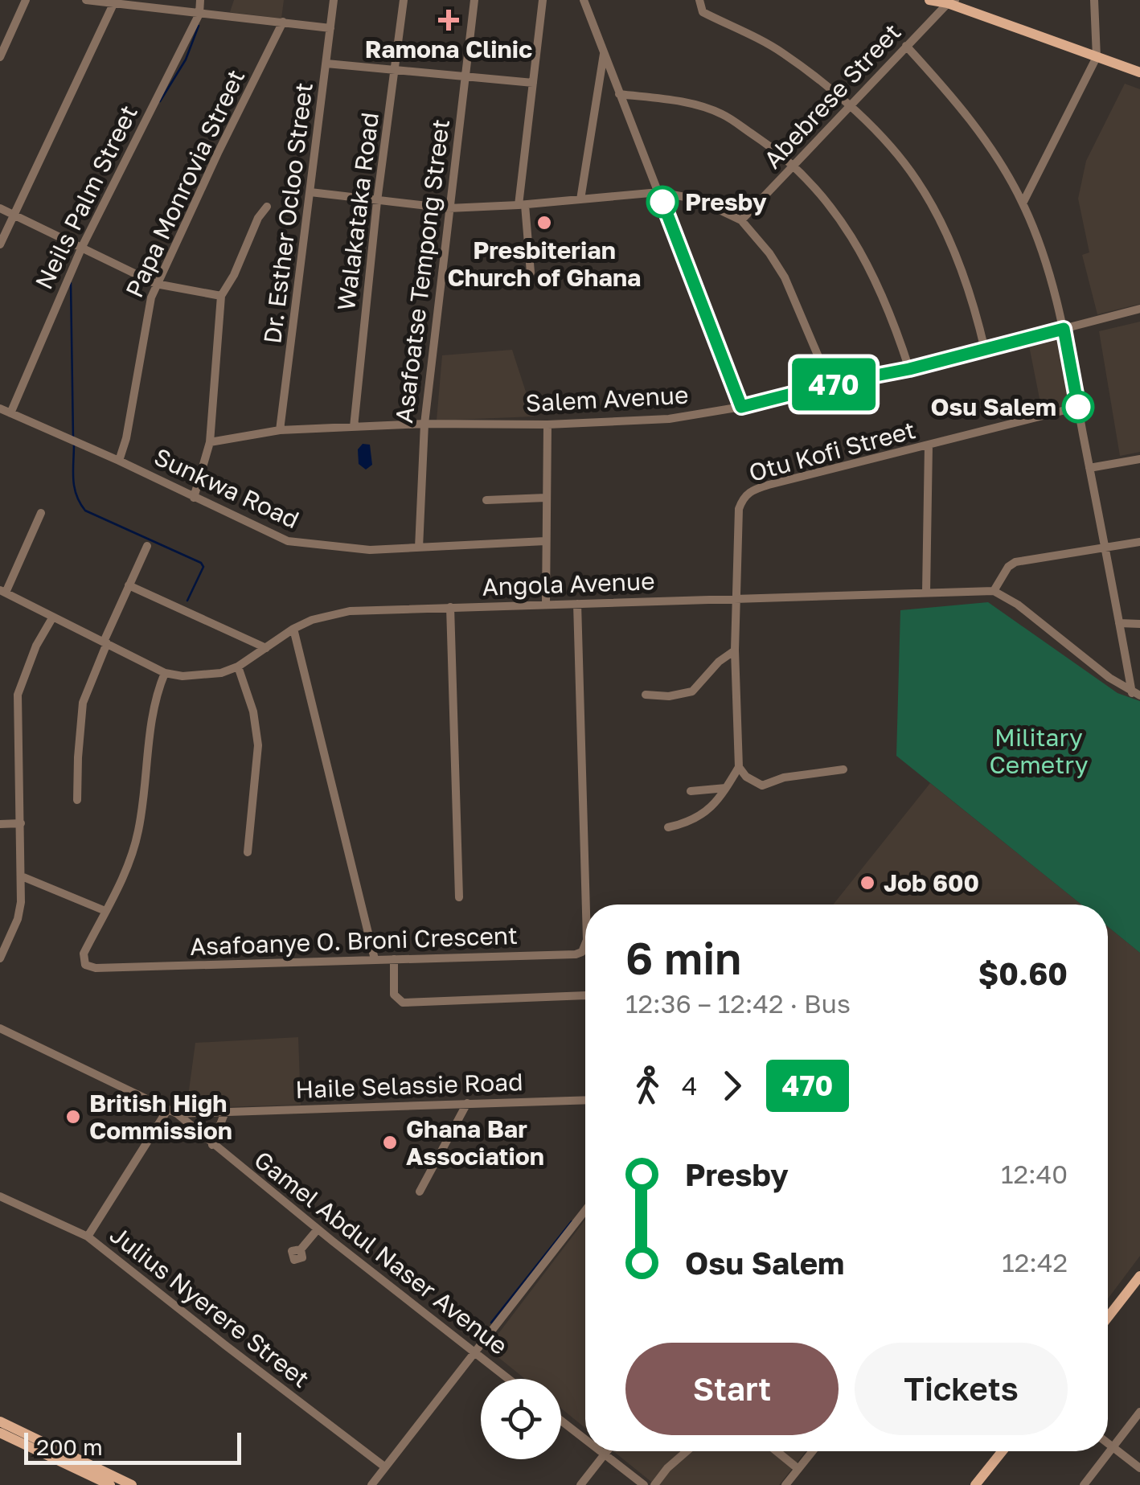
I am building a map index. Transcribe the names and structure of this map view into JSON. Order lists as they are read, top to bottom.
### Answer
{
  "streets": {
    "street": [
      "Abebrese Street",
      "Papa Monrovia Street",
      "Neils Palm Street",
      "Walakataka Road",
      "Dr. Esther Ocloo Street",
      "Asafoatse Tempong Street",
      "Salem Avenue",
      "Otu Kofi Street",
      "Sunkwa Road",
      "Angola Avenue",
      "Asafoanye O. Broni Crescent",
      "Haile Selassie Road",
      "Gamel Abdul Naser Avenue",
      "Julius Nyerere Street"
    ]
  },
  "crossings": [
    ["Papa Monrovia Street", "Sunkwa Road"],
    ["Neils Palm Street", "Sunkwa Road"],
    ["Walakataka Road", "Salem Avenue"],
    ["Dr. Esther Ocloo Street", "Salem Avenue"],
    ["Asafoatse Tempong Street", "Salem Avenue"],
    ["Asafoatse Tempong Street", "Sunkwa Road"],
    ["Otu Kofi Street", "Angola Avenue"],
    ["Angola Avenue", "Asafoanye O. Broni Crescent"],
    ["Haile Selassie Road", "Gamel Abdul Naser Avenue"]
  ],
  "parks": ["Military Cemetry"],
  "places": {
    "health": ["Ramona Clinic"],
    "other": [
      "Presby",
      "Presbiterian Church of Ghana",
      "Osu Salem",
      "Job 600",
      "British High Commission",
      "Ghana Bar Association"
    ]
  },
  "lines": ["bus line 470"],
  "scale_bar": "200 m",
  "page": {
    "on_map": "470",
    "heading": ["6 min", "12:36 – 12:42 · Bus", "$0.60"],
    "legs": ["4", "470"],
    "list": [
      {
        "name": "Presby",
        "value": "12:40"
      },
      {
        "name": "Osu Salem",
        "value": "12:42"
      }
    ],
    "buttons": ["Start", "Tickets"],
    "scale": "200 m"
  }
}
